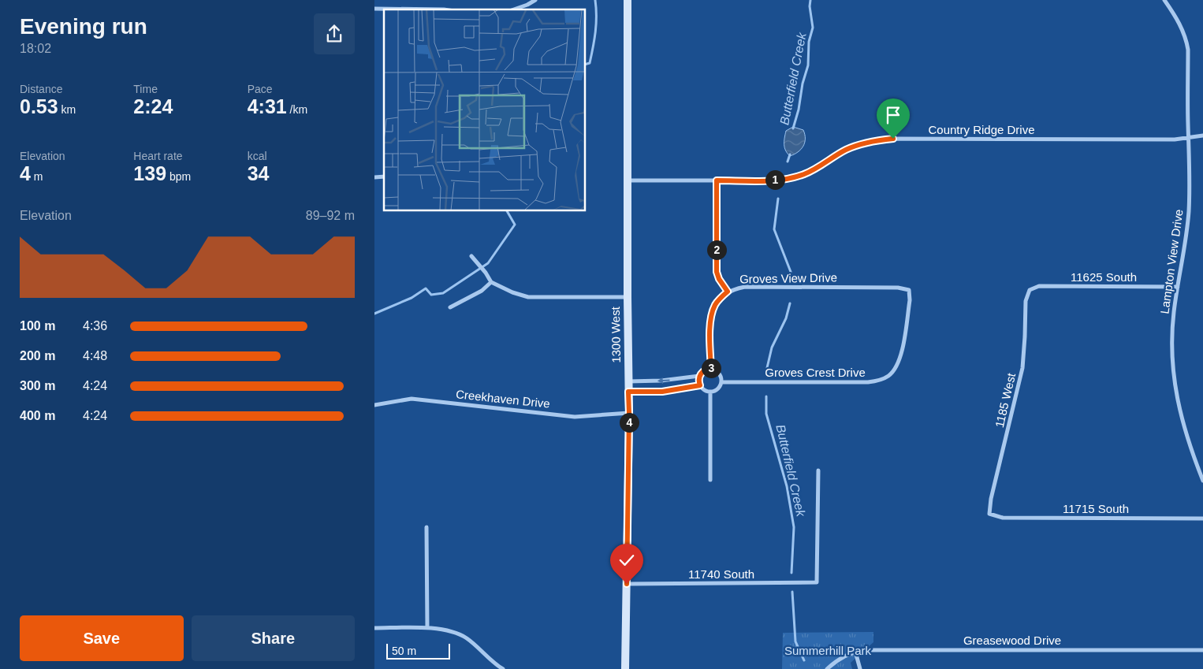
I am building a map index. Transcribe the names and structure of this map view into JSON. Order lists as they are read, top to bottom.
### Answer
{
  "streets": {
    "street": [
      "Country Ridge Drive",
      "Lampton View Drive",
      "11625 South",
      "Groves View Drive",
      "1300 West",
      "Groves Crest Drive",
      "Creekhaven Drive",
      "1185 West",
      "11715 South",
      "11740 South",
      "Greasewood Drive"
    ]
  },
  "crossings": [
    ["Country Ridge Drive", "Lampton View Drive"],
    ["Country Ridge Drive", "1300 West"],
    ["Lampton View Drive", "11625 South"],
    ["11625 South", "1185 West"],
    ["Groves View Drive", "Groves Crest Drive"],
    ["1300 West", "Creekhaven Drive"],
    ["1300 West", "11740 South"],
    ["1185 West", "11715 South"]
  ],
  "water": ["Butterfield Creek"],
  "parks": ["Summerhill Park"],
  "scale_bar": "50 m",
  "page": {
    "heading": ["Evening run", "18:02"],
    "stats": [
      ["Distance", "0.53 km"],
      ["Time", "2:24"],
      ["Pace", "4:31 /km"],
      ["Elevation", "4 m"],
      ["Heart rate", "139 bpm"],
      ["kcal", "34"]
    ],
    "pins": [
      "1",
      "2",
      "3",
      "4"
    ],
    "chart": ["Elevation", "89–92 m"],
    "list": [
      {
        "name": "100 m",
        "note": "4:36"
      },
      {
        "name": "200 m",
        "note": "4:48"
      },
      {
        "name": "300 m",
        "note": "4:24"
      },
      {
        "name": "400 m",
        "note": "4:24"
      }
    ],
    "buttons": ["Save", "Share"],
    "scale": "50 m"
  }
}
